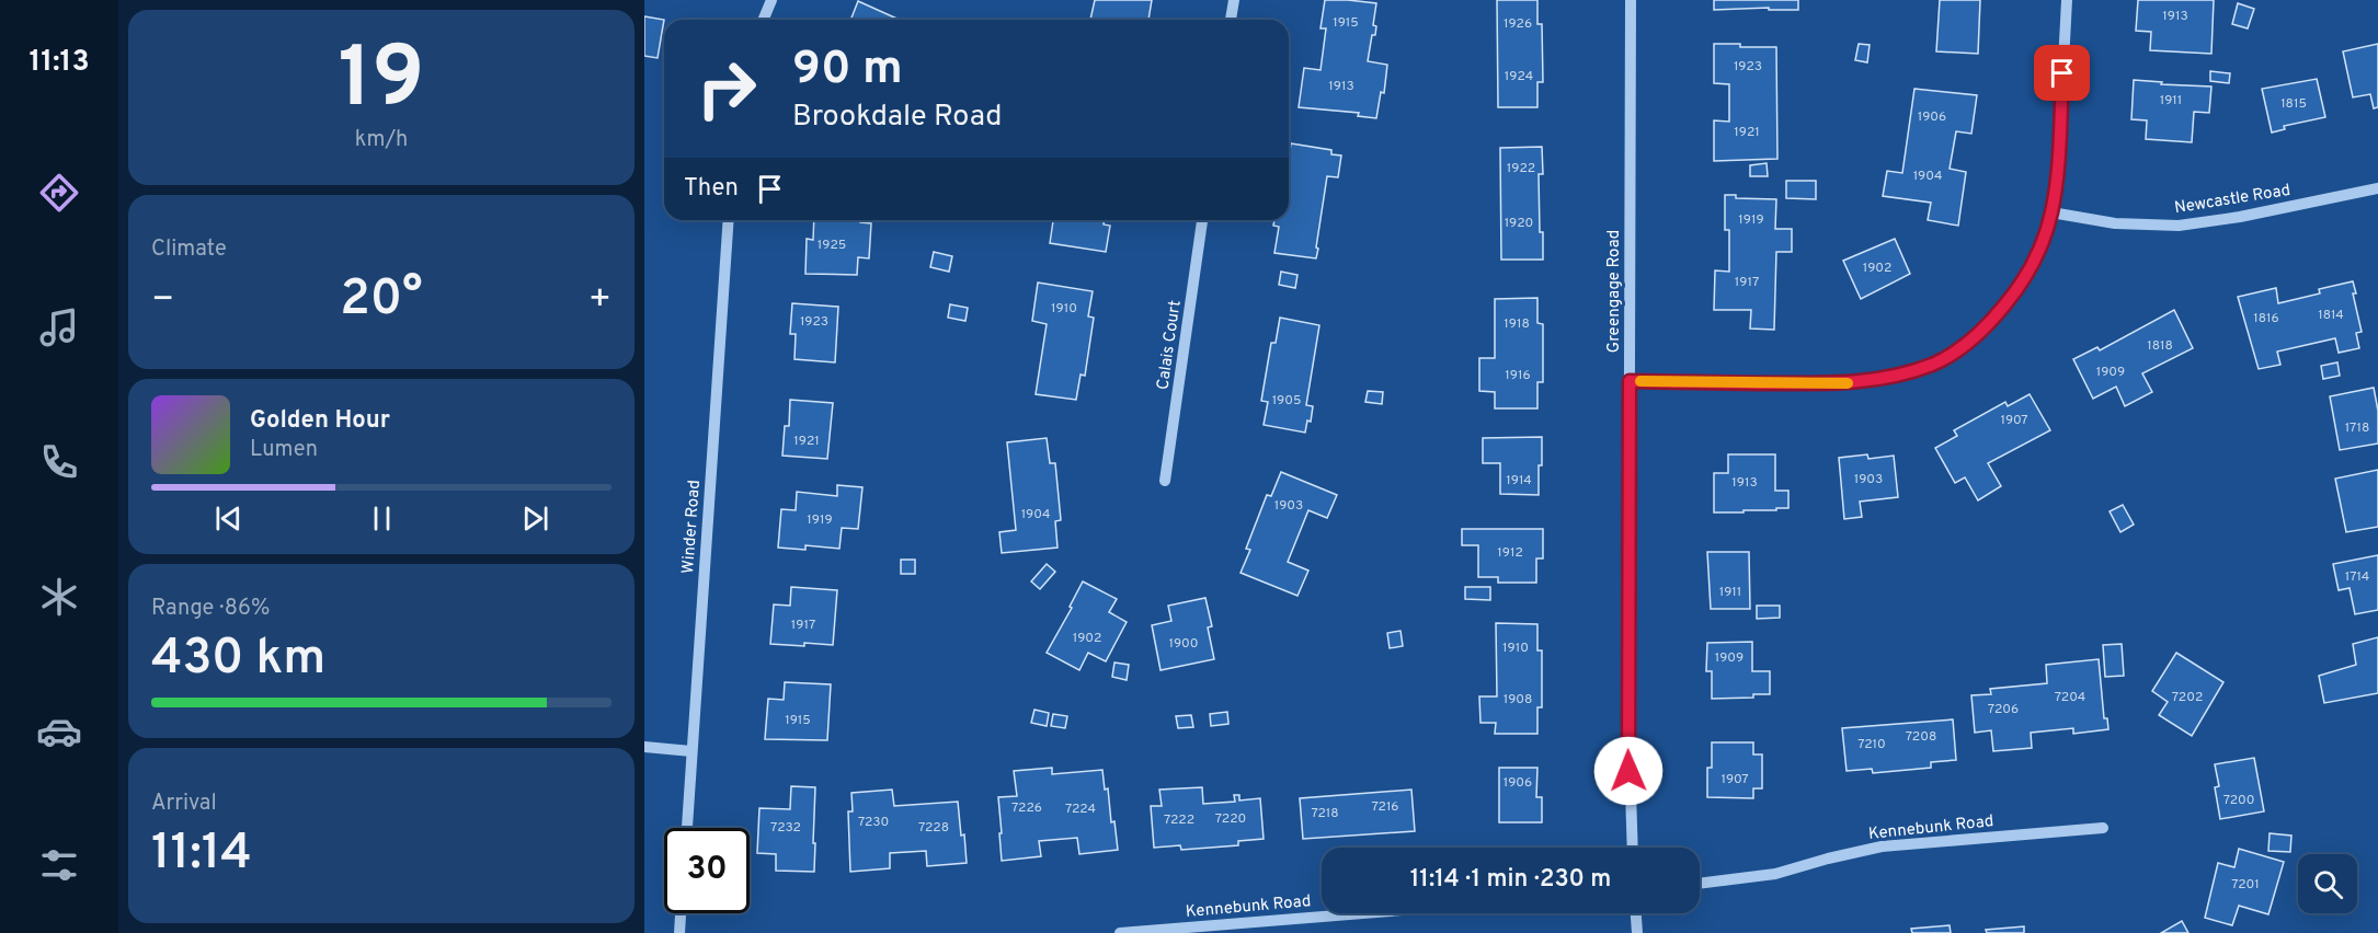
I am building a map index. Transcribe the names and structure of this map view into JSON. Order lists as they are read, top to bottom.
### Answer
{
  "streets": {
    "street": [
      "Newcastle Road",
      "Greengage Road",
      "Calais Court",
      "Winder Road",
      "Kennebunk Road"
    ]
  },
  "house_numbers": [
    "1913",
    "1915",
    "1926",
    "1923",
    "1924",
    "1913",
    "1911",
    "1815",
    "1906",
    "1921",
    "1922",
    "1904",
    "1919",
    "1920",
    "1925",
    "1902",
    "1917",
    "1910",
    "1814",
    "1816",
    "1923",
    "1918",
    "1818",
    "1909",
    "1916",
    "1905",
    "1907",
    "1718",
    "1921",
    "1903",
    "1914",
    "1913",
    "1903",
    "1904",
    "1919",
    "1912",
    "1714",
    "1911",
    "1917",
    "1902",
    "1900",
    "1910",
    "1909",
    "7204",
    "7202",
    "1908",
    "7206",
    "1915",
    "7208",
    "7210",
    "1907",
    "1906",
    "7200",
    "7216",
    "7226",
    "7224",
    "7218",
    "7220",
    "7222",
    "7230",
    "7232",
    "7228",
    "7201"
  ],
  "page": {
    "tabs": "11:13",
    "tile": [
      ["19", "km/h"],
      "Climate",
      ["Range · 86%", "430 km"],
      ["Arrival", "11:14"]
    ],
    "turn": ["90 m", "Brookdale Road"],
    "then": "Then",
    "heat": ["−", "20°", "+"],
    "song": ["Golden Hour", "Lumen"],
    "limit": "30",
    "trip": "11:14 · 1 min · 230 m"
  }
}
